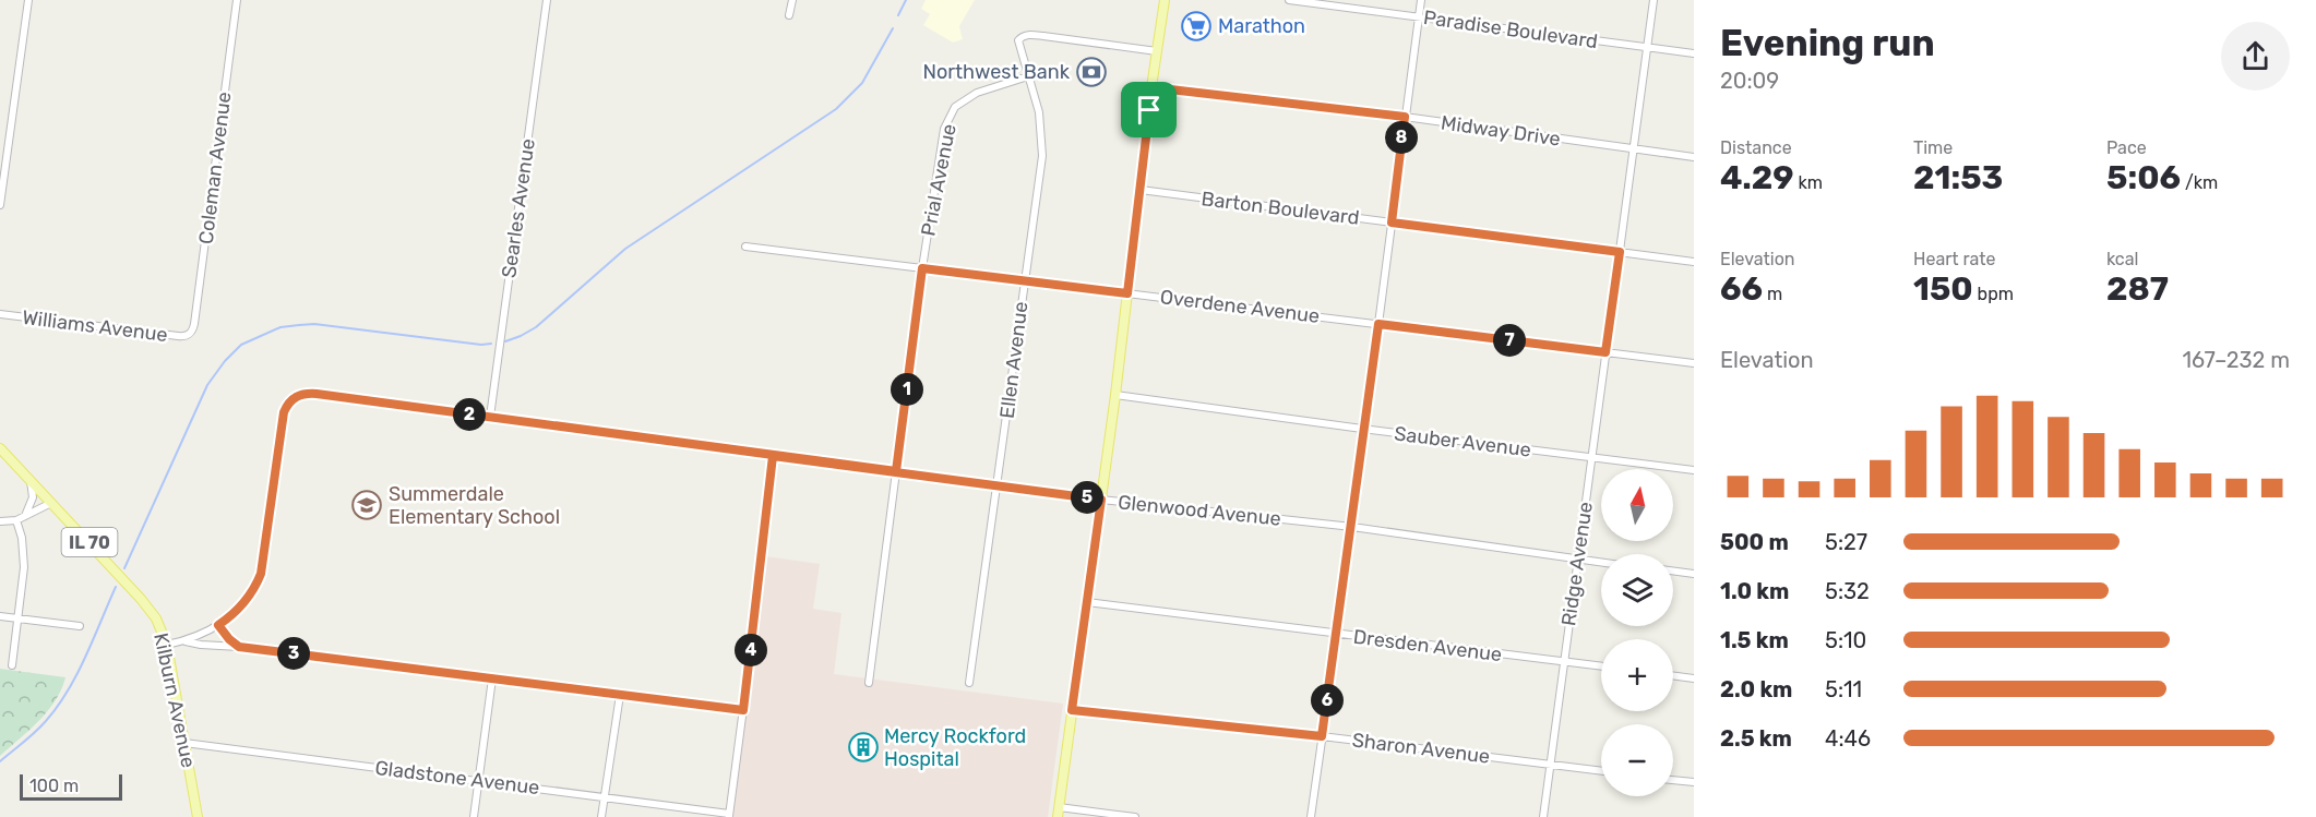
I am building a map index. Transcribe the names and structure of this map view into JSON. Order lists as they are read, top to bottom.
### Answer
{
  "streets": {
    "main road": ["IL 70", "Kilburn Avenue"],
    "street": [
      "Paradise Boulevard",
      "Midway Drive",
      "Coleman Avenue",
      "Prial Avenue",
      "Searles Avenue",
      "Barton Boulevard",
      "Overdene Avenue",
      "Williams Avenue",
      "Ellen Avenue",
      "Sauber Avenue",
      "Glenwood Avenue",
      "Ridge Avenue",
      "Dresden Avenue",
      "Sharon Avenue",
      "Gladstone Avenue"
    ]
  },
  "crossings": [
    ["Paradise Boulevard", "Ridge Avenue"],
    ["Midway Drive", "Ridge Avenue"],
    ["Coleman Avenue", "Williams Avenue"],
    ["Prial Avenue", "Overdene Avenue"],
    ["Prial Avenue", "Ellen Avenue"],
    ["Prial Avenue", "Glenwood Avenue"],
    ["Searles Avenue", "Glenwood Avenue"],
    ["Barton Boulevard", "Ridge Avenue"],
    ["Overdene Avenue", "Ellen Avenue"],
    ["Overdene Avenue", "Ridge Avenue"],
    ["Ellen Avenue", "Glenwood Avenue"],
    ["Sauber Avenue", "Ridge Avenue"],
    ["Glenwood Avenue", "Ridge Avenue"],
    ["Glenwood Avenue", "Kilburn Avenue"],
    ["Ridge Avenue", "Dresden Avenue"],
    ["Ridge Avenue", "Sharon Avenue"],
    ["Kilburn Avenue", "Gladstone Avenue"]
  ],
  "places": {
    "supermarket": ["Marathon"],
    "bank": ["Northwest Bank"],
    "school or university": ["Summerdale Elementary School"],
    "building": ["Mercy Rockford Hospital"]
  },
  "scale_bar": "100 m",
  "north": "top",
  "page": {
    "heading": ["Evening run", "20:09"],
    "stats": [
      ["Distance", "4.29 km"],
      ["Time", "21:53"],
      ["Pace", "5:06 /km"],
      ["Elevation", "66 m"],
      ["Heart rate", "150 bpm"],
      ["kcal", "287"]
    ],
    "pins": [
      "8",
      "7",
      "1",
      "2",
      "5",
      "4",
      "3",
      "6"
    ],
    "chart": ["Elevation", "167–232 m"],
    "map_buttons": ["+", "−"],
    "list": [
      {
        "name": "500 m",
        "note": "5:27"
      },
      {
        "name": "1.0 km",
        "note": "5:32"
      },
      {
        "name": "1.5 km",
        "note": "5:10"
      },
      {
        "name": "2.0 km",
        "note": "5:11"
      },
      {
        "name": "2.5 km",
        "note": "4:46"
      }
    ],
    "scale": "100 m"
  }
}
